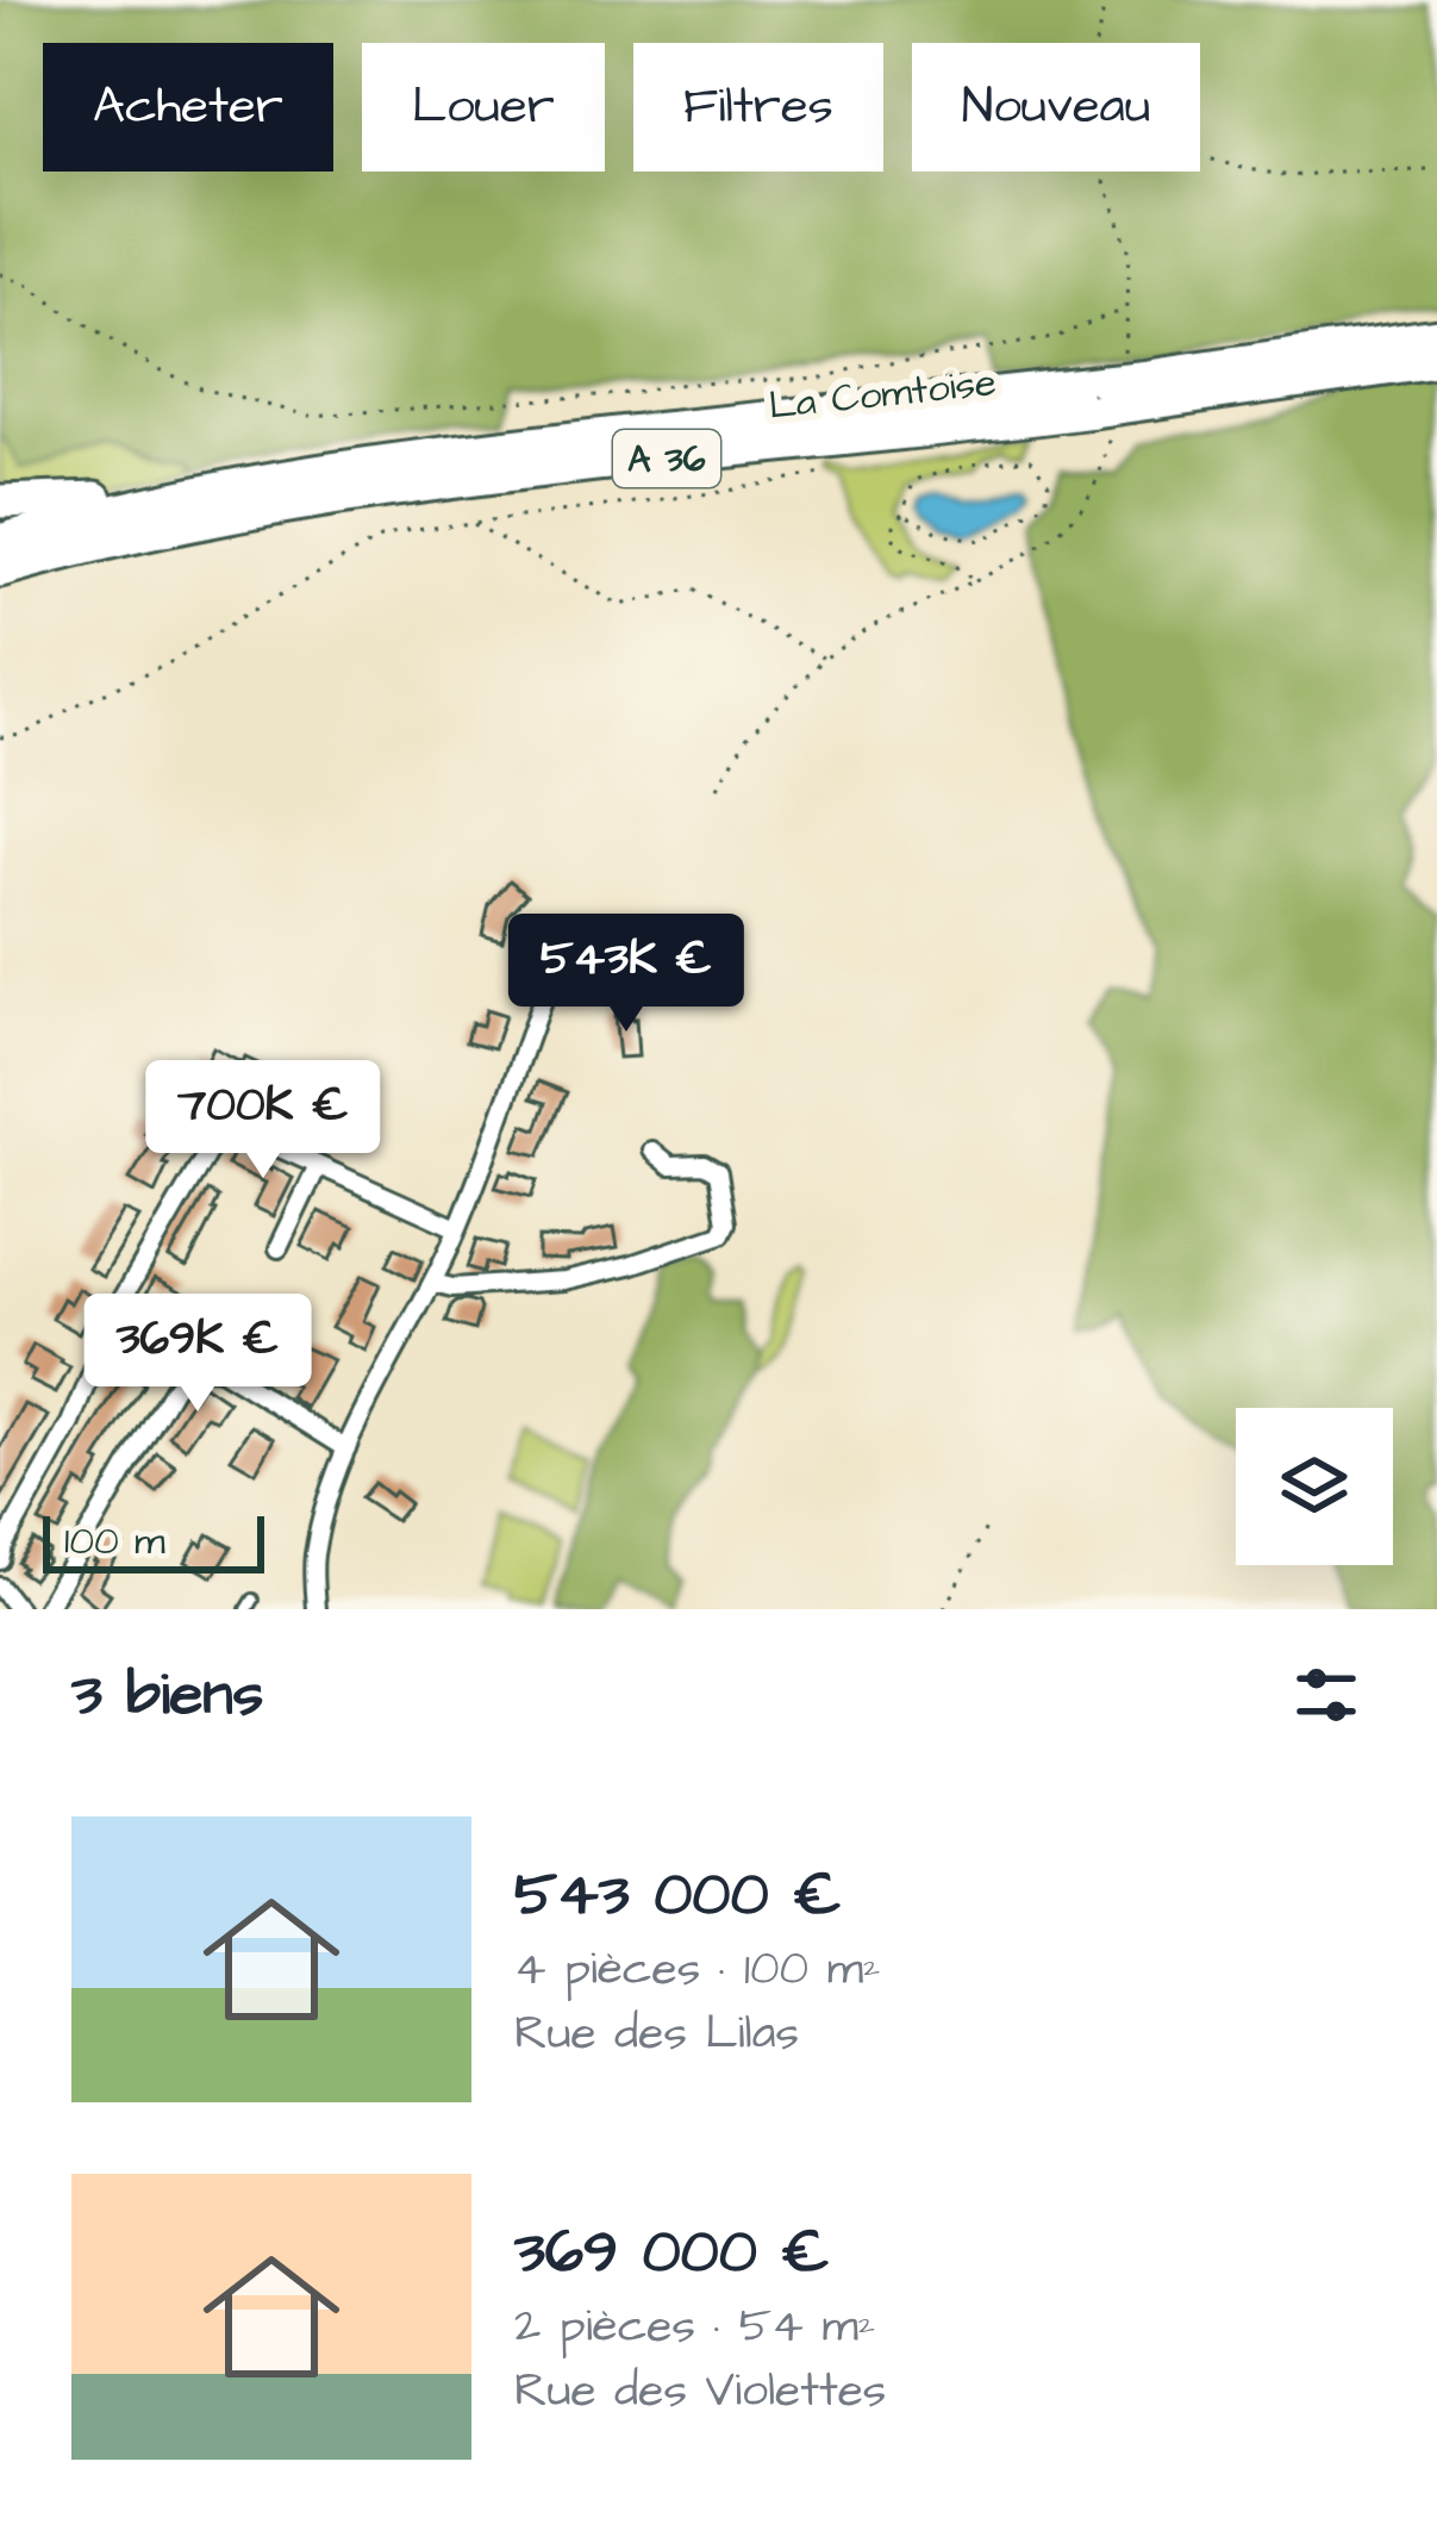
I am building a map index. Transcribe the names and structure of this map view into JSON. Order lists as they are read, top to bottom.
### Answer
{
  "streets": {
    "highway": ["La Comtoise", "A 36"]
  },
  "scale_bar": "100 m",
  "page": {
    "chip": [
      "Acheter",
      "Louer",
      "Filtres",
      "Nouveau"
    ],
    "price": ["543K €", "700K €", "369K €"],
    "scale": "100 m",
    "heading": "3 biens",
    "list": [
      {
        "name": "543 000 €",
        "note": "4 pièces · 100 m² · Rue des Lilas"
      },
      {
        "name": "369 000 €",
        "note": "2 pièces · 54 m² · Rue des Violettes"
      }
    ]
  }
}
